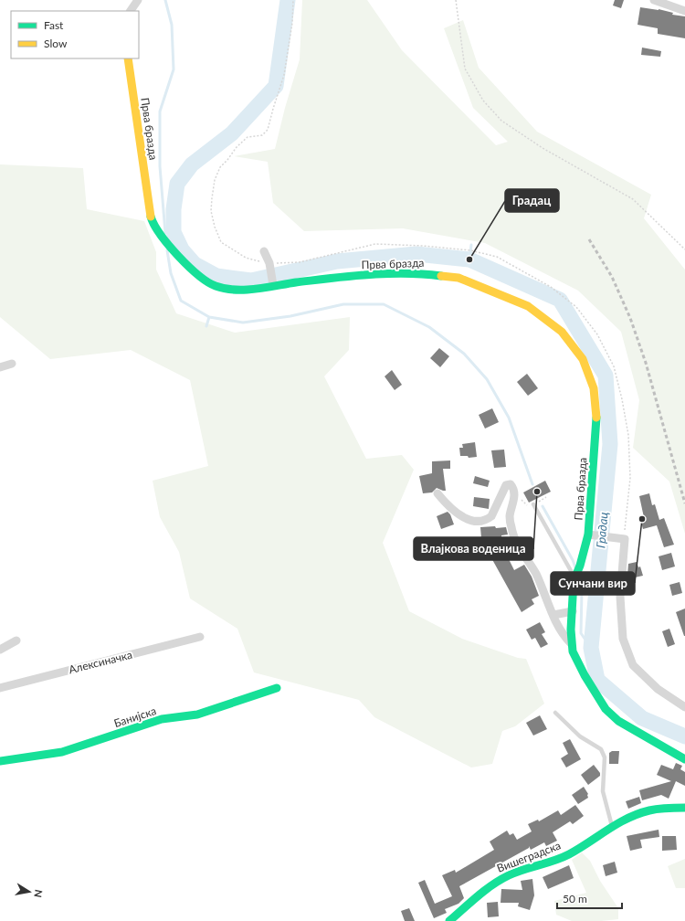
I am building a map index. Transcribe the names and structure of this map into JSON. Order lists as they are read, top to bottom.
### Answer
{
  "streets": {
    "street": [
      "Прва бразда",
      "Алексиначка",
      "Банијска",
      "Вишеградска"
    ]
  },
  "water": ["Градац"],
  "places": ["Градац", "Влајкова воденица", "Сунчани вир"],
  "legend": ["Fast", "Slow"],
  "scale_bar": "50 m",
  "north": "right"
}
